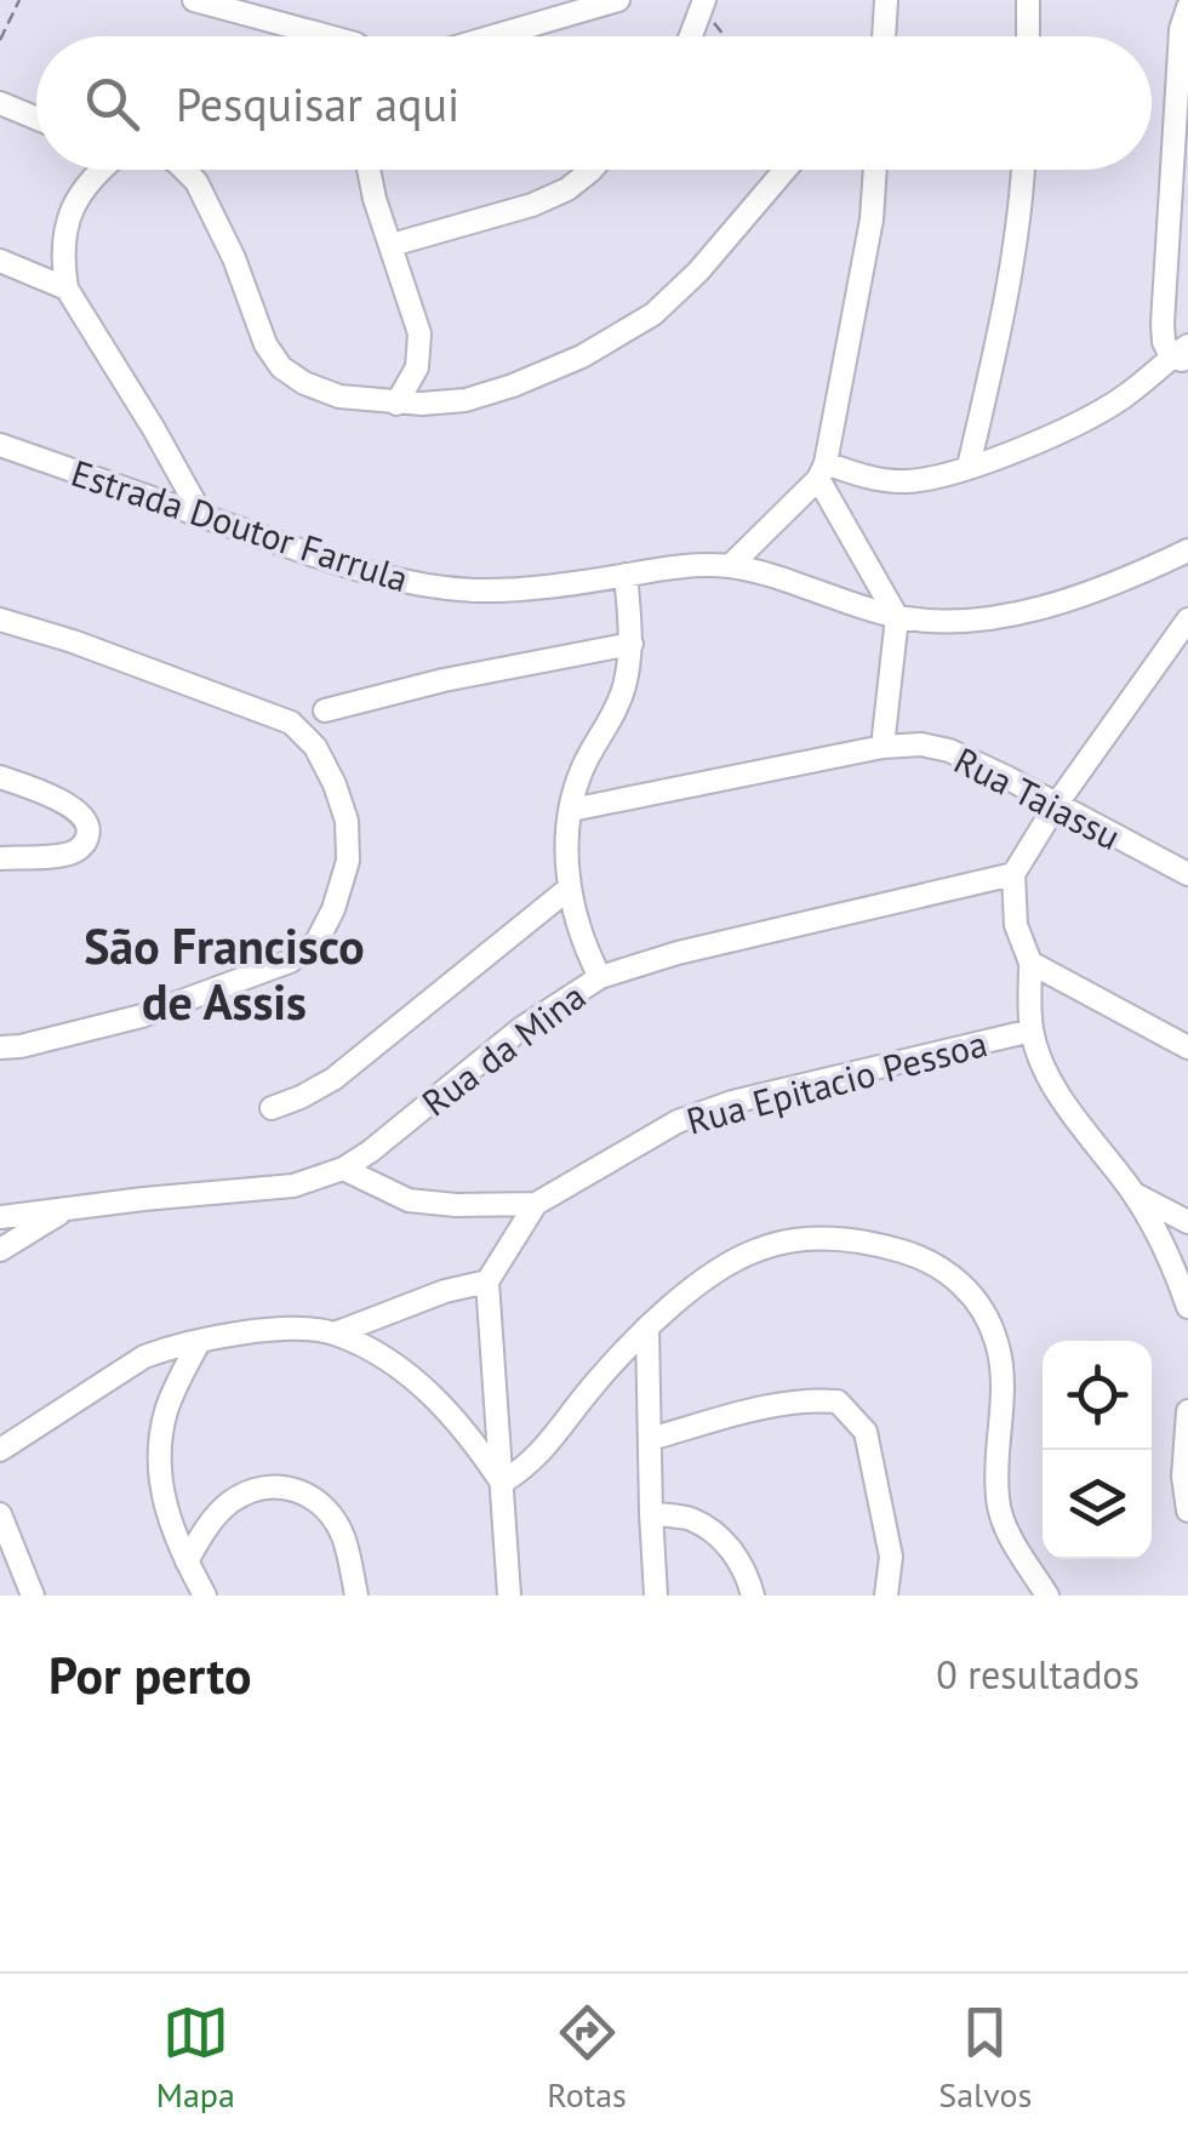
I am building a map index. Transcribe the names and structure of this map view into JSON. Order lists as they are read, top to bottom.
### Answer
{
  "streets": {
    "street": [
      "Estrada Doutor Farrula",
      "Rua Taiassu",
      "Rua da Mina",
      "Rua Epitacio Pessoa"
    ]
  },
  "districts": ["São Francisco de Assis"],
  "page": {
    "search": "Pesquisar aqui",
    "heading": ["Por perto", "0 resultados"],
    "nav": ["Mapa", "Rotas", "Salvos"]
  }
}
